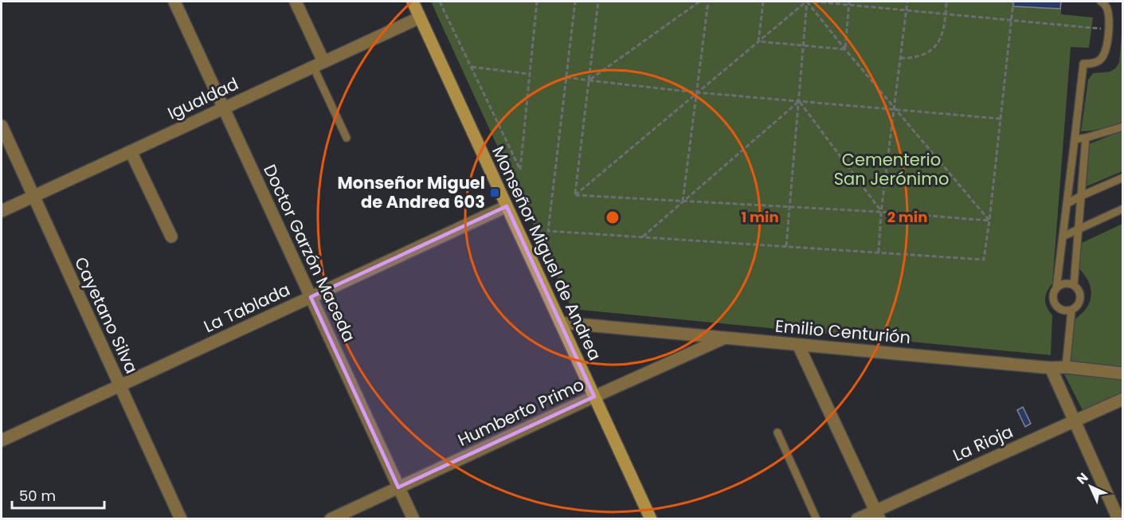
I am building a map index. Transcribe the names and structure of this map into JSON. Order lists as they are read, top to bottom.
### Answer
{
  "streets": {
    "main road": ["Monseñor Miguel de Andrea"],
    "street": [
      "Igualdad",
      "Doctor Garzón Maceda",
      "La Tablada",
      "Cayetano Silva",
      "Emilio Centurión",
      "Humberto Primo",
      "La Rioja"
    ]
  },
  "crossings": [
    ["Igualdad", "Doctor Garzón Maceda"],
    ["Igualdad", "Monseñor Miguel de Andrea"],
    ["Igualdad", "Cayetano Silva"],
    ["Doctor Garzón Maceda", "La Tablada"],
    ["Doctor Garzón Maceda", "Humberto Primo"],
    ["Monseñor Miguel de Andrea", "La Tablada"],
    ["Monseñor Miguel de Andrea", "Emilio Centurión"],
    ["Monseñor Miguel de Andrea", "Humberto Primo"],
    ["La Tablada", "Cayetano Silva"],
    ["Emilio Centurión", "Humberto Primo"]
  ],
  "parks": ["Cementerio San Jerónimo"],
  "places": {
    "transit": ["Monseñor Miguel de Andrea 603"]
  },
  "scale_bar": "50 m",
  "north": "top left",
  "rings": ["1 min", "2 min"]
}
